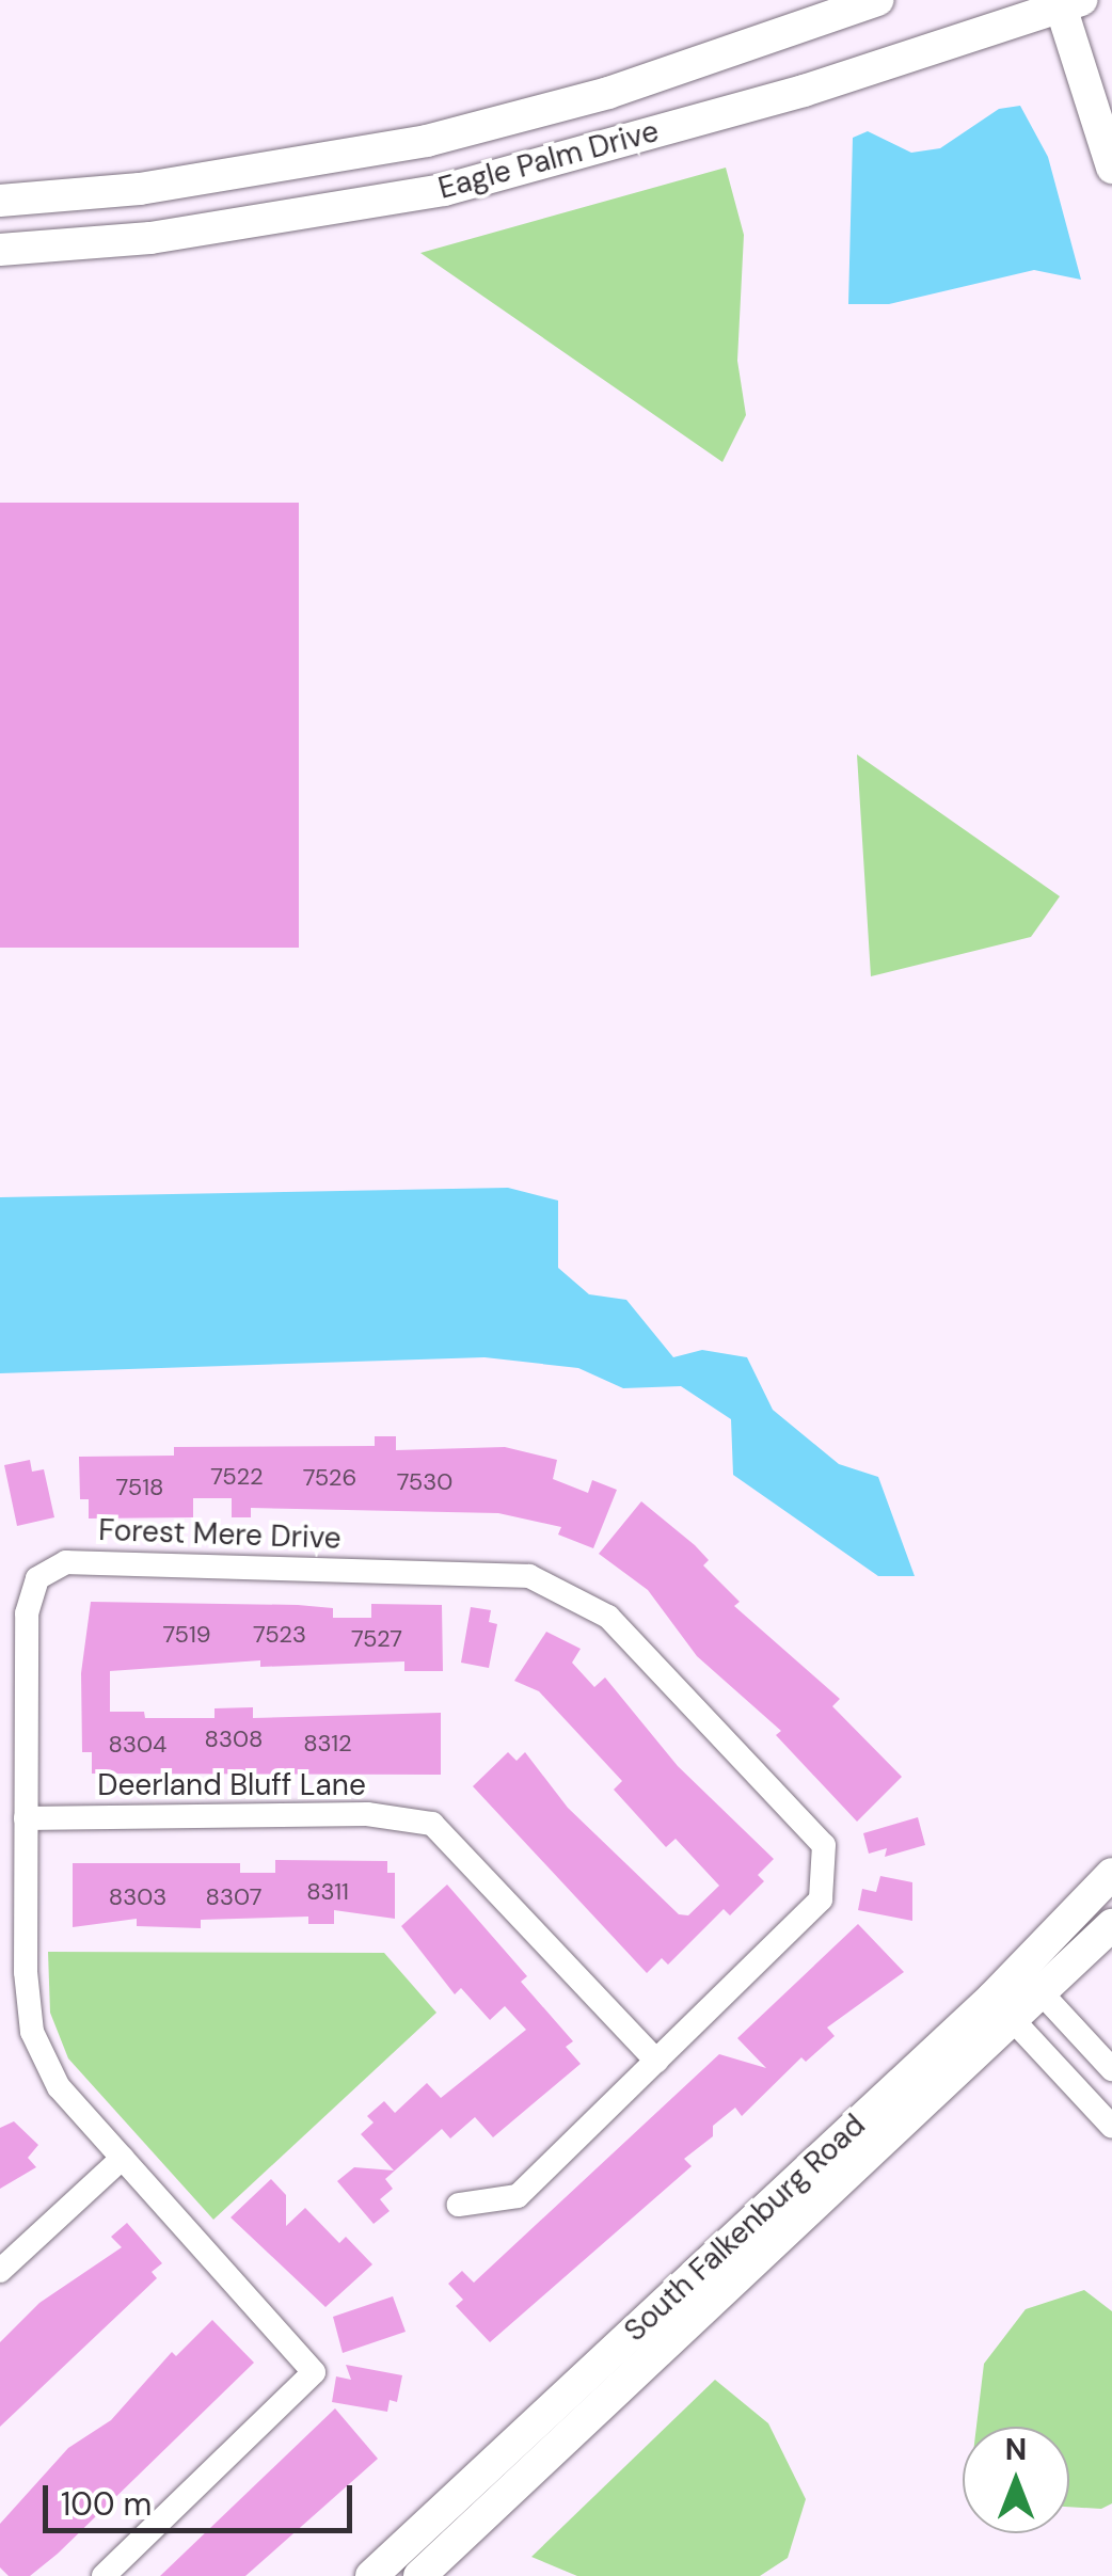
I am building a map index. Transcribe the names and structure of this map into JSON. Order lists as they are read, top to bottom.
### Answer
{
  "streets": {
    "street": [
      "Eagle Palm Drive",
      "Forest Mere Drive",
      "Deerland Bluff Lane",
      "South Falkenburg Road"
    ]
  },
  "crossings": [
    ["Forest Mere Drive", "Deerland Bluff Lane"]
  ],
  "house_numbers": [
    "7522",
    "7526",
    "7530",
    "7518",
    "7519",
    "7523",
    "7527",
    "8308",
    "8312",
    "8304",
    "8311",
    "8303",
    "8307"
  ],
  "scale_bar": "100 m",
  "north": "top"
}
